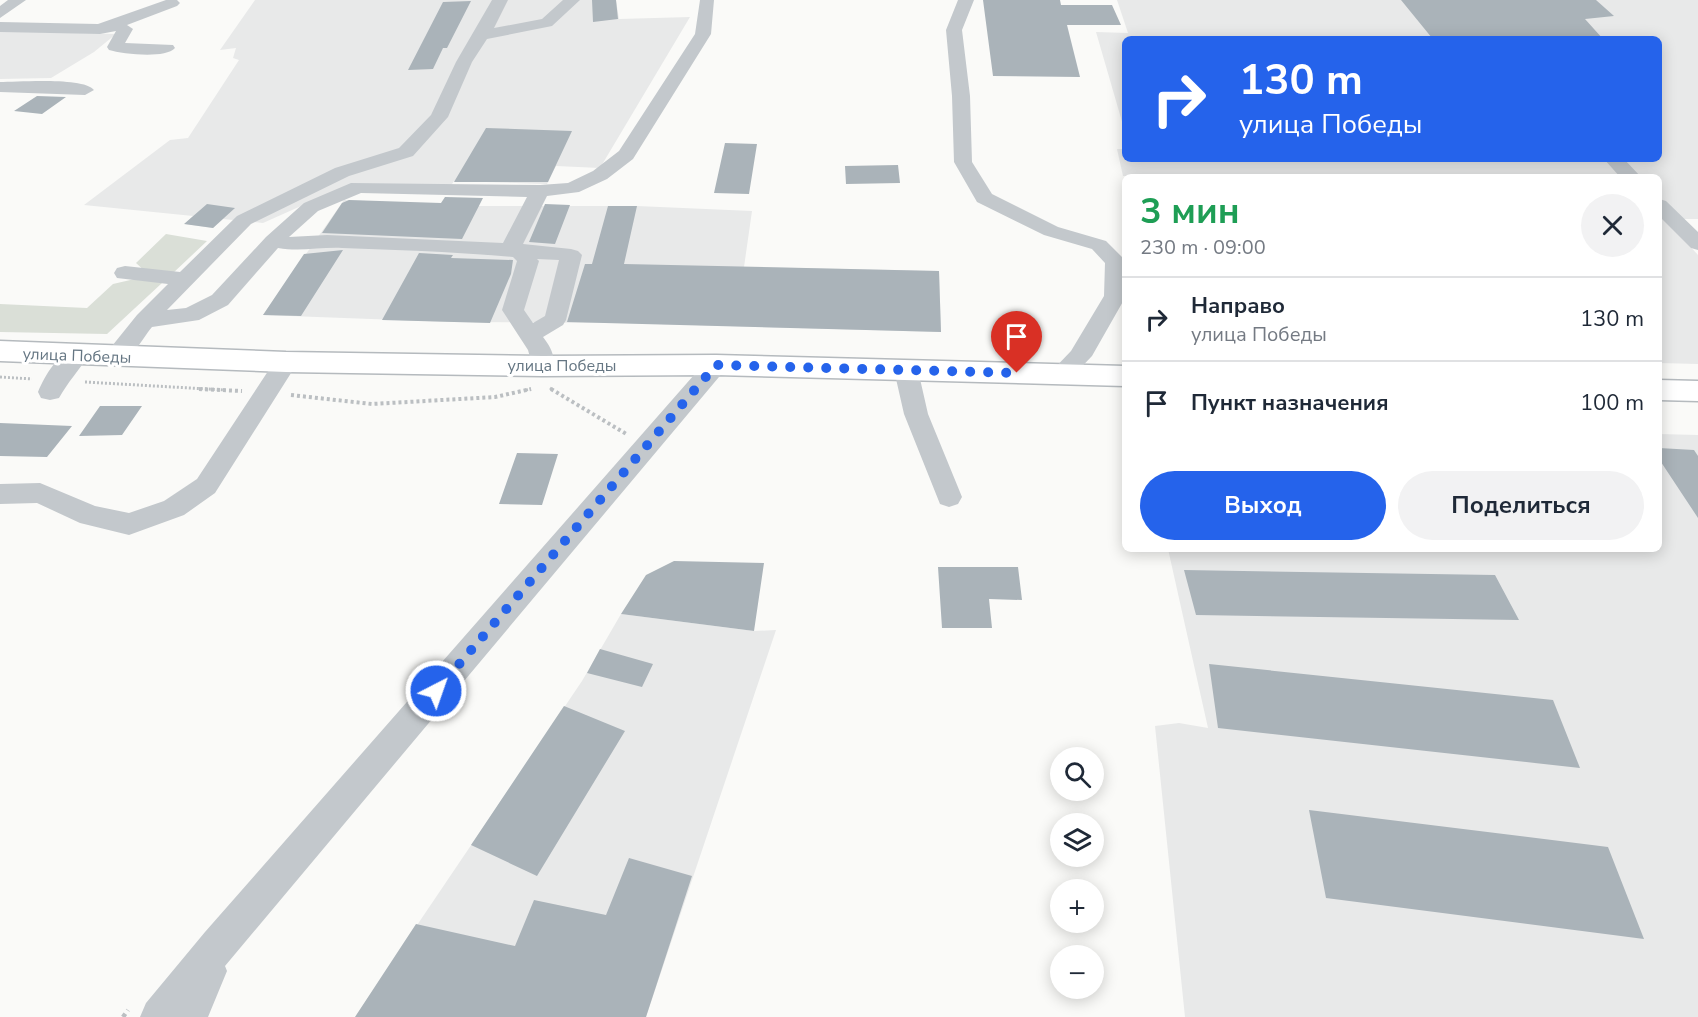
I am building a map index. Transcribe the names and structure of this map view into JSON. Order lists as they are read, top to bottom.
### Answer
{
  "streets": {
    "main road": ["улица Победы"]
  },
  "page": {
    "turn": ["130 m", "улица Победы"],
    "heading": ["3 мин", "230 m · 09:00"],
    "list": [
      {
        "name": "Направо",
        "note": "улица Победы",
        "value": "130 m"
      },
      {
        "name": "Пункт назначения",
        "value": "100 m"
      }
    ],
    "buttons": ["Выход", "Поделиться"],
    "map_buttons": ["+", "−"]
  }
}
